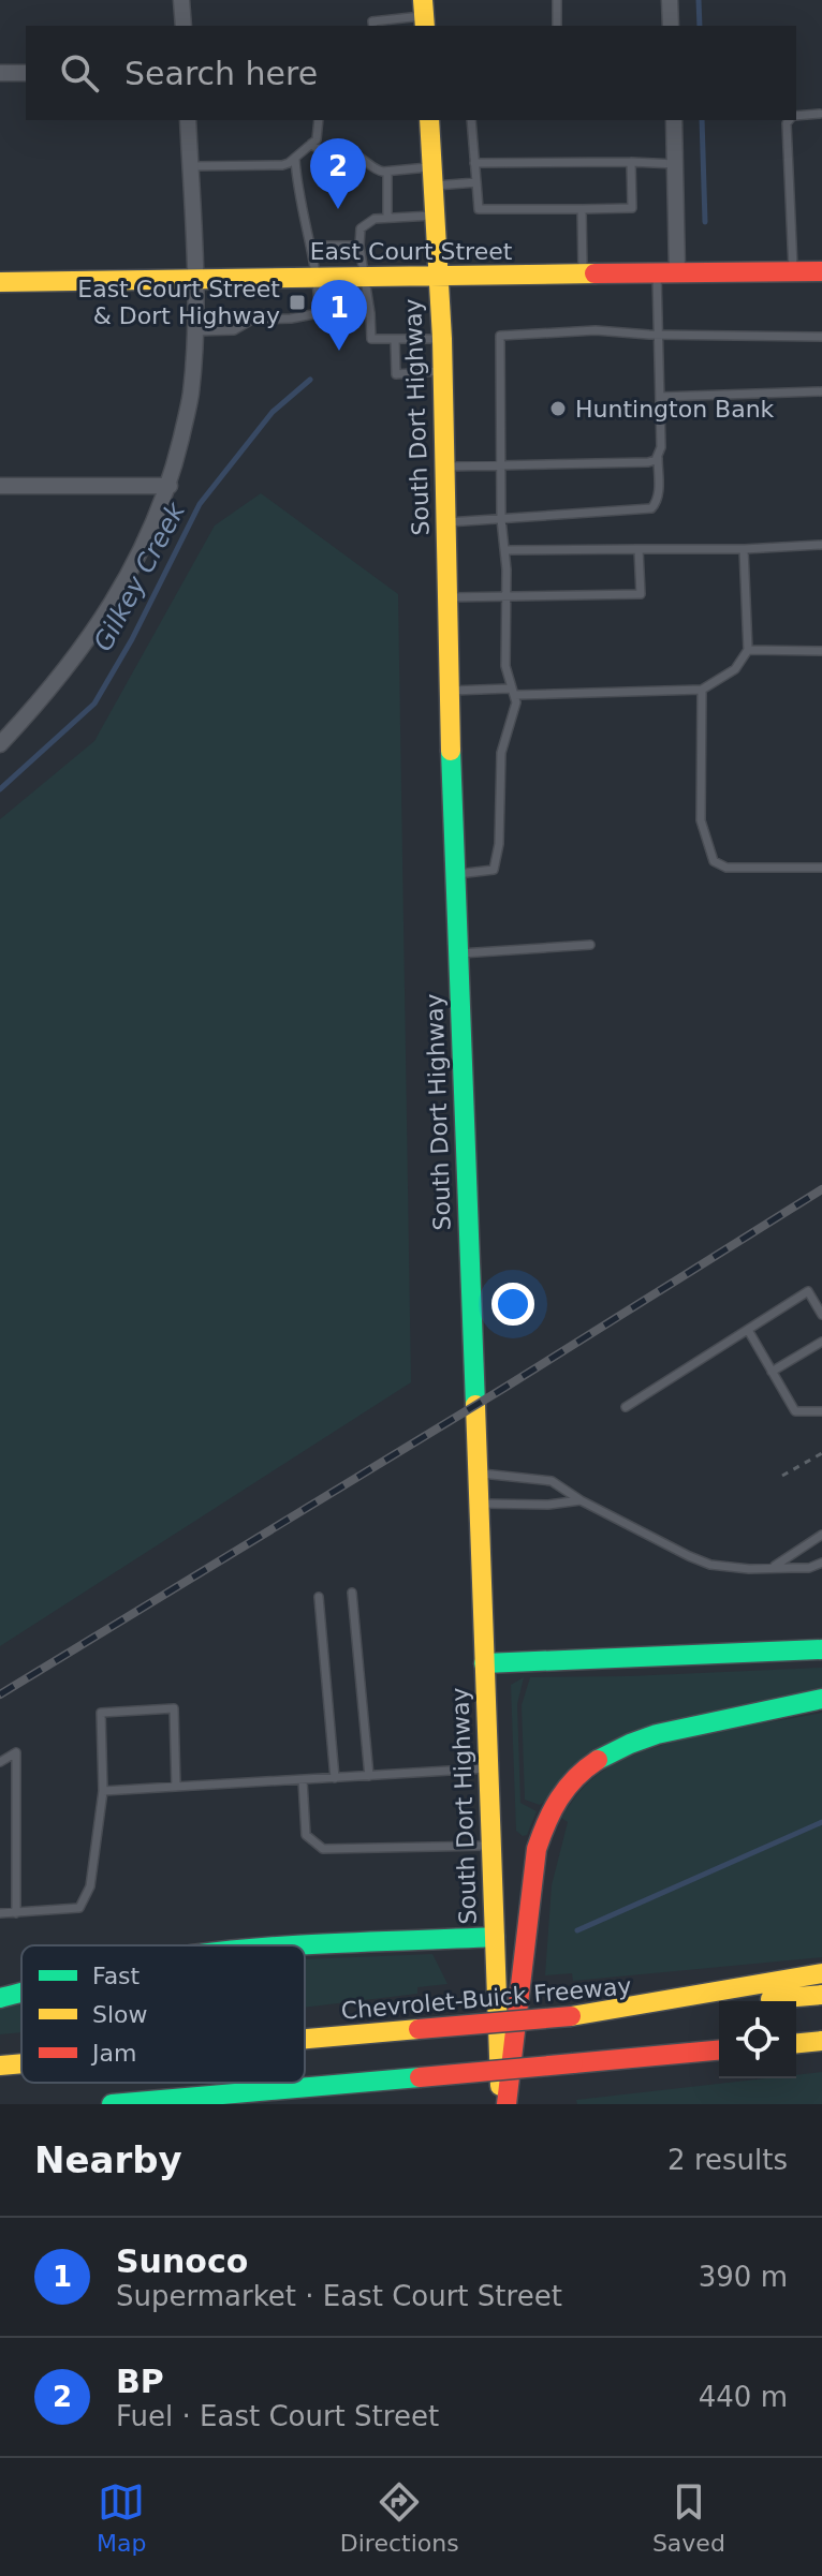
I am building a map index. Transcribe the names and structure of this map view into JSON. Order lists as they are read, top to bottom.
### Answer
{
  "streets": {
    "main road": ["East Court Street", "South Dort Highway", "Chevrolet-Buick Freeway"]
  },
  "crossings": [
    ["East Court Street", "South Dort Highway"]
  ],
  "water": ["Gilkey Creek"],
  "places": {
    "transit": ["East Court Street & Dort Highway"],
    "other": ["Huntington Bank"]
  },
  "legend": ["Fast", "Slow", "Jam"],
  "page": {
    "search": "Search here",
    "pins": ["2", "1"],
    "heading": ["Nearby", "2 results"],
    "list": [
      {
        "mark": "1",
        "name": "Sunoco",
        "note": "Supermarket · East Court Street",
        "value": "390 m"
      },
      {
        "mark": "2",
        "name": "BP",
        "note": "Fuel · East Court Street",
        "value": "440 m"
      }
    ],
    "nav": ["Map", "Directions", "Saved"]
  }
}
